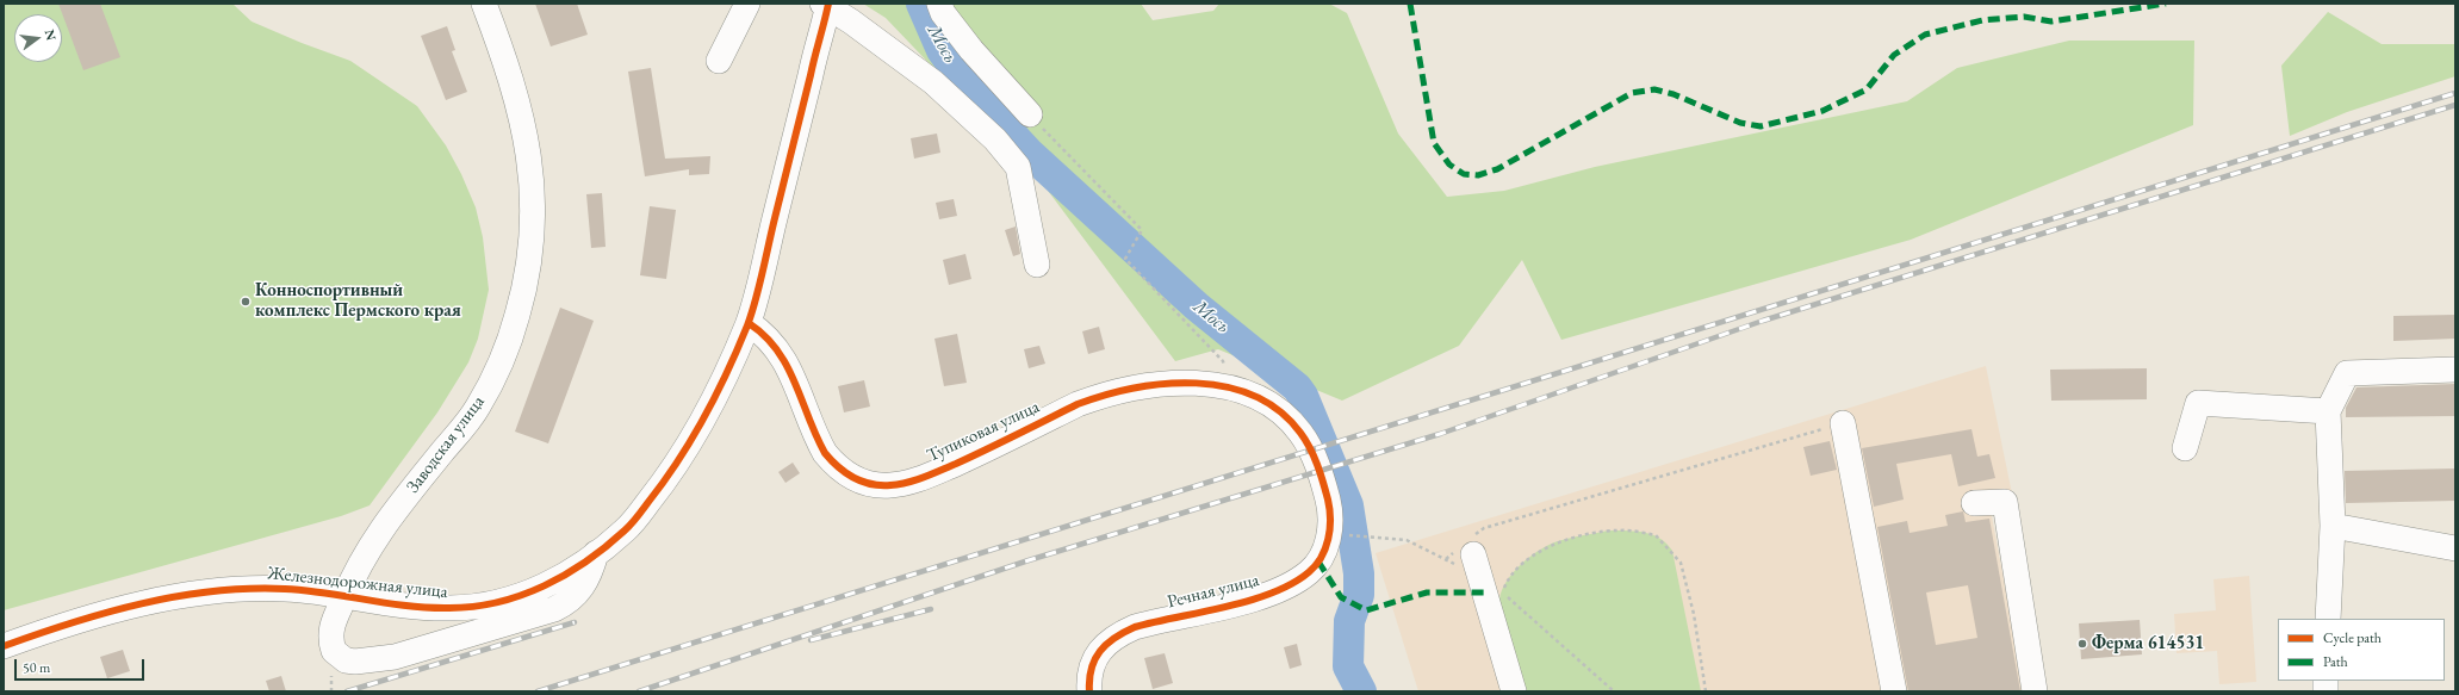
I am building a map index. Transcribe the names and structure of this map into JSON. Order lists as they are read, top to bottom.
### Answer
{
  "streets": {
    "street": [
      "Тупиковая улица",
      "Заводская улица",
      "Железнодорожная улица",
      "Речная улица"
    ]
  },
  "crossings": [
    ["Тупиковая улица", "Железнодорожная улица"],
    ["Тупиковая улица", "Речная улица"],
    ["Заводская улица", "Железнодорожная улица"]
  ],
  "water": ["Мось"],
  "places": ["Конноспортивный комплекс Пермского края", "Ферма 614531"],
  "legend": ["Cycle path", "Path"],
  "scale_bar": "50 m",
  "north": "right"
}
